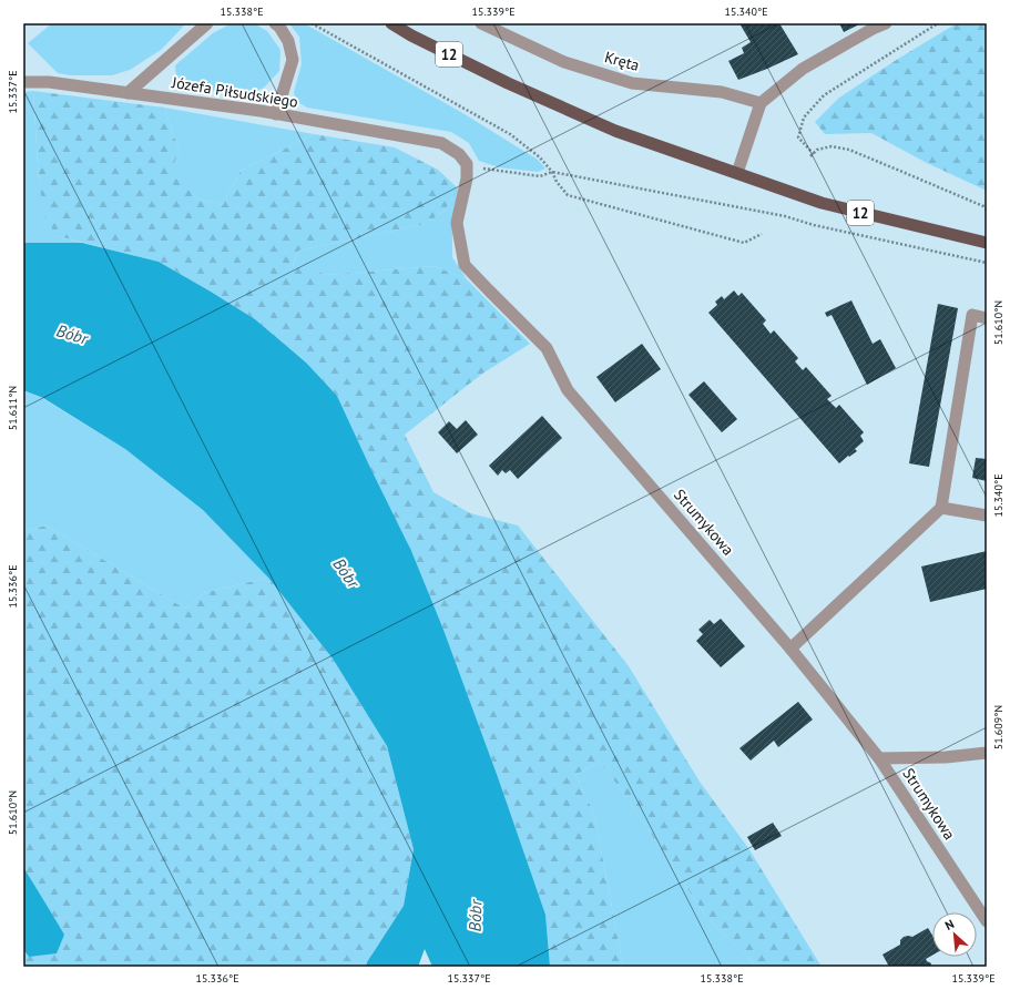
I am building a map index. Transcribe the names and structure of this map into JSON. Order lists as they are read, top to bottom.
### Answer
{
  "streets": {
    "main road": ["12"],
    "street": ["Kręta", "Józefa Piłsudskiego", "Strumykowa"]
  },
  "crossings": [
    ["Józefa Piłsudskiego", "Strumykowa"]
  ],
  "water": ["Bóbr"],
  "north": "top left",
  "coordinates": [
    "15.338°E",
    "15.339°E",
    "15.340°E",
    "15.337°E",
    "51.610°N",
    "51.611°N",
    "15.336°E",
    "51.609°N"
  ]
}
